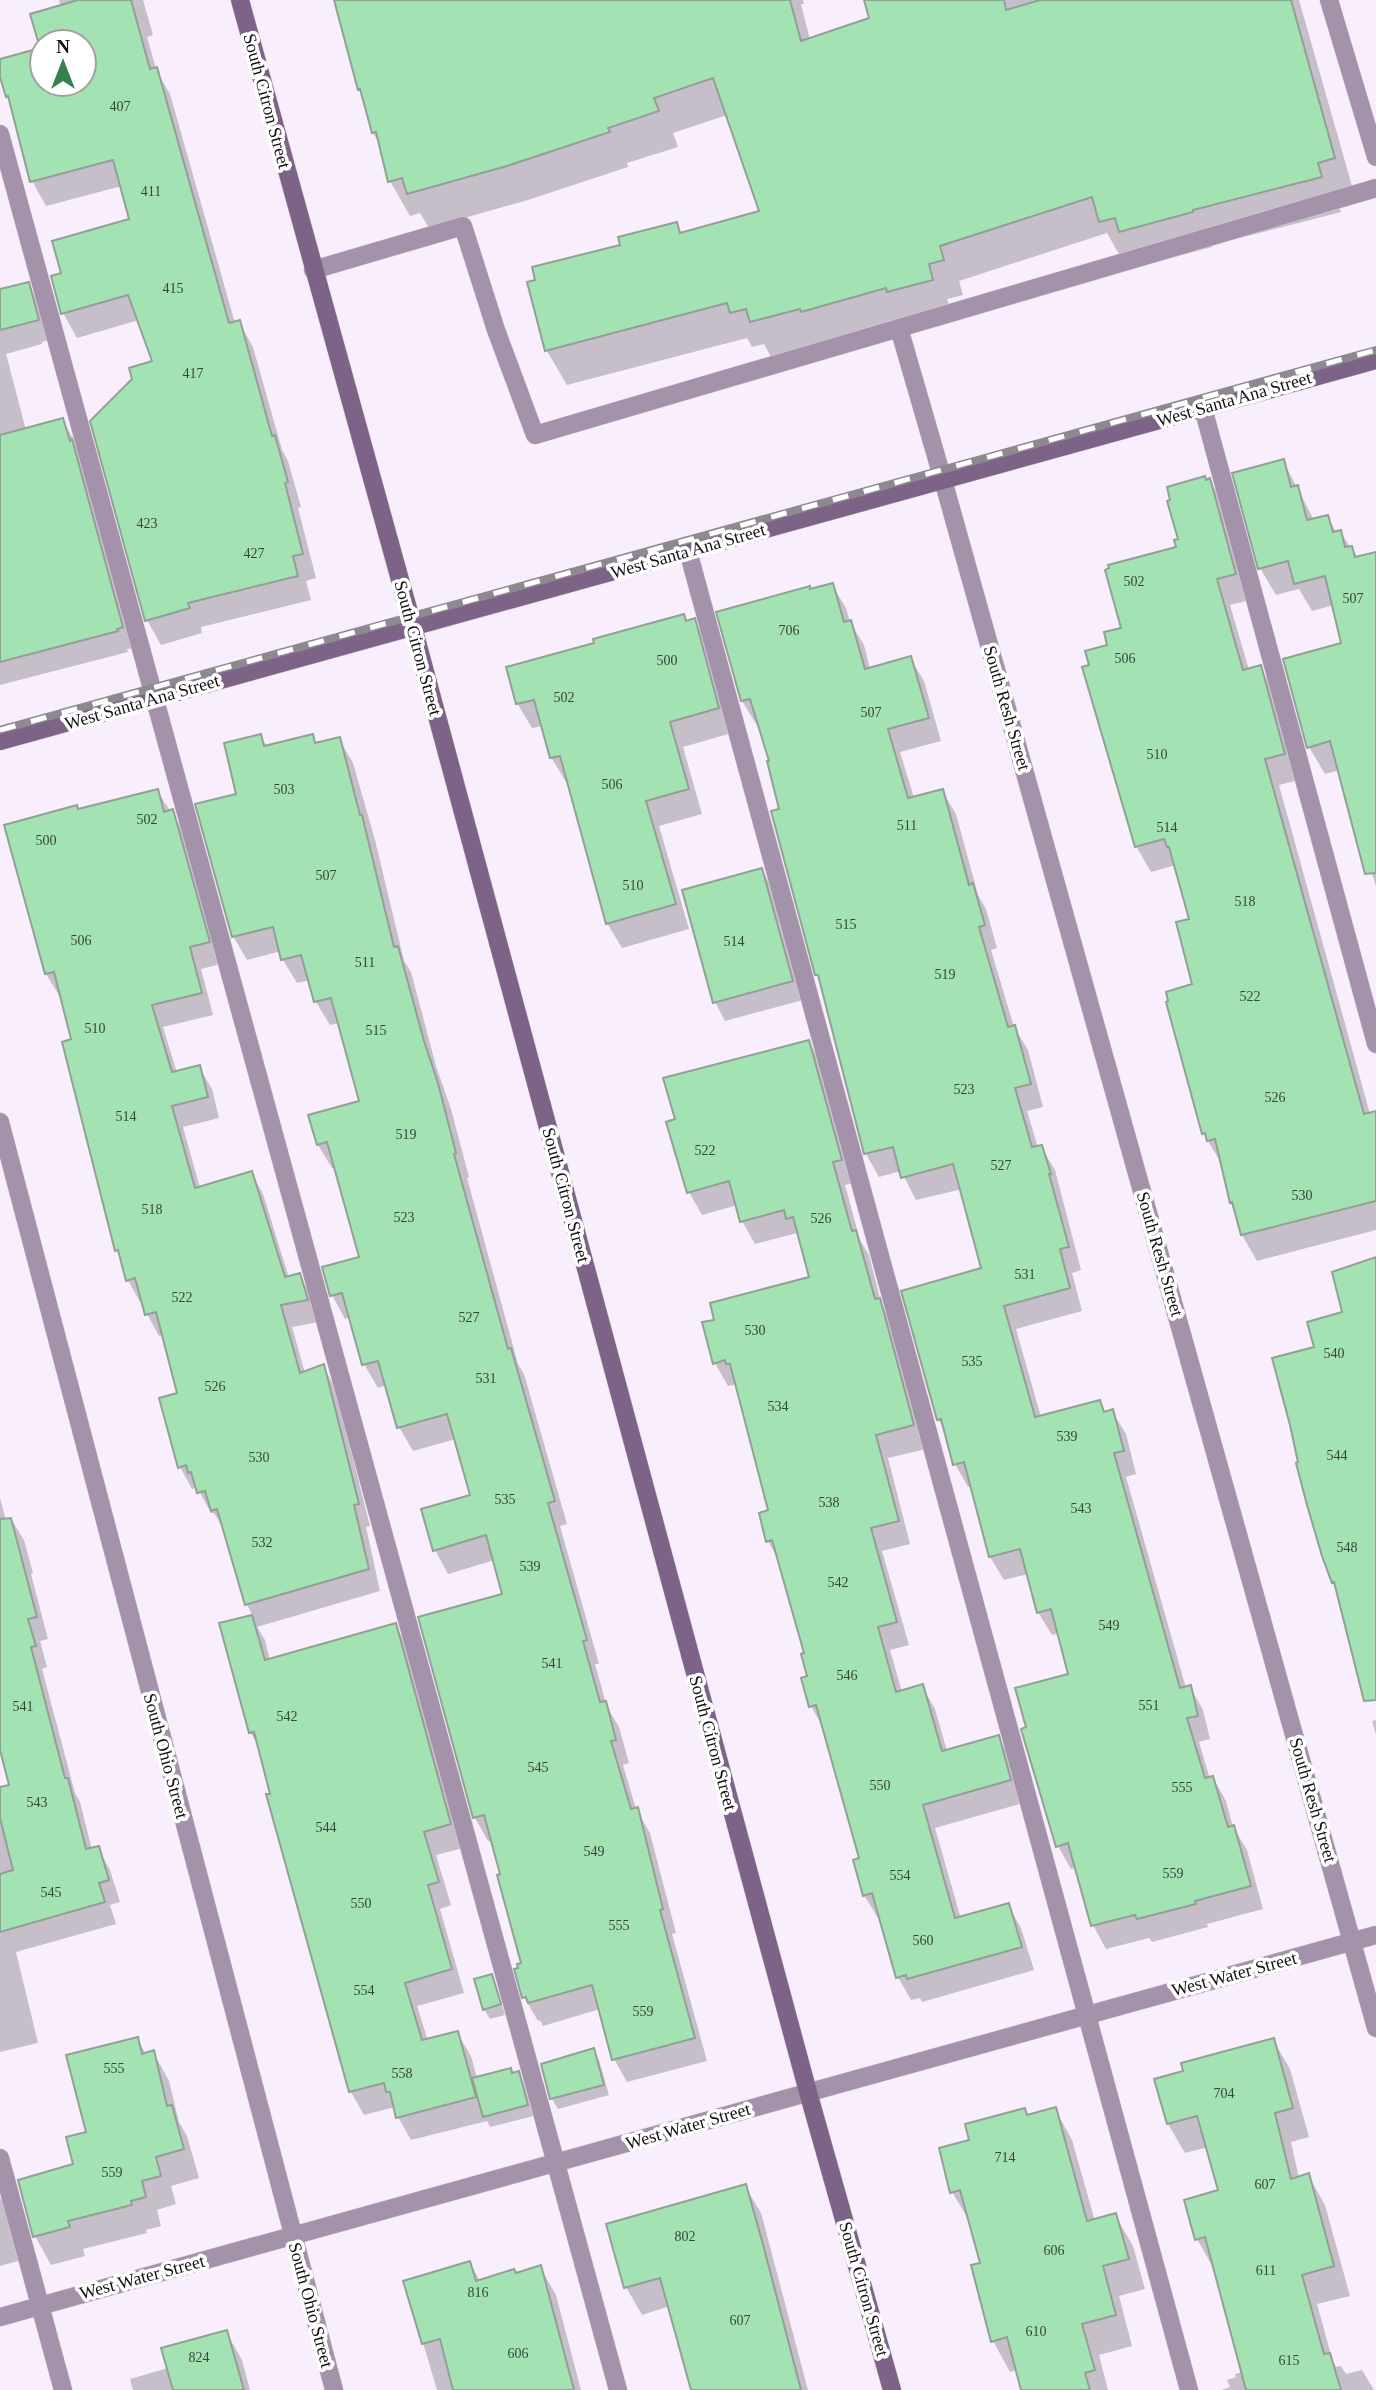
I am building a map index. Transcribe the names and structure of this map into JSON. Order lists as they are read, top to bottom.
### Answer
{
  "streets": {
    "street": [
      "South Citron Street",
      "West Santa Ana Street",
      "South Resh Street",
      "South Ohio Street",
      "West Water Street"
    ]
  },
  "crossings": [
    ["South Citron Street", "West Santa Ana Street"],
    ["South Citron Street", "West Water Street"],
    ["West Santa Ana Street", "South Resh Street"],
    ["South Resh Street", "West Water Street"],
    ["South Ohio Street", "West Water Street"]
  ],
  "house_numbers": [
    "407",
    "411",
    "415",
    "417",
    "423",
    "427",
    "502",
    "507",
    "706",
    "506",
    "500",
    "502",
    "507",
    "510",
    "506",
    "503",
    "502",
    "511",
    "514",
    "500",
    "507",
    "510",
    "518",
    "515",
    "506",
    "514",
    "511",
    "519",
    "522",
    "510",
    "515",
    "523",
    "526",
    "514",
    "519",
    "522",
    "527",
    "530",
    "518",
    "523",
    "526",
    "531",
    "522",
    "527",
    "530",
    "540",
    "535",
    "531",
    "526",
    "534",
    "539",
    "544",
    "530",
    "535",
    "538",
    "543",
    "532",
    "548",
    "539",
    "542",
    "549",
    "541",
    "546",
    "551",
    "541",
    "542",
    "545",
    "550",
    "555",
    "543",
    "544",
    "549",
    "559",
    "554",
    "545",
    "550",
    "555",
    "560",
    "554",
    "559",
    "555",
    "558",
    "704",
    "714",
    "559",
    "607",
    "802",
    "606",
    "611",
    "816",
    "607",
    "610",
    "606",
    "824",
    "615"
  ],
  "north": "top"
}
